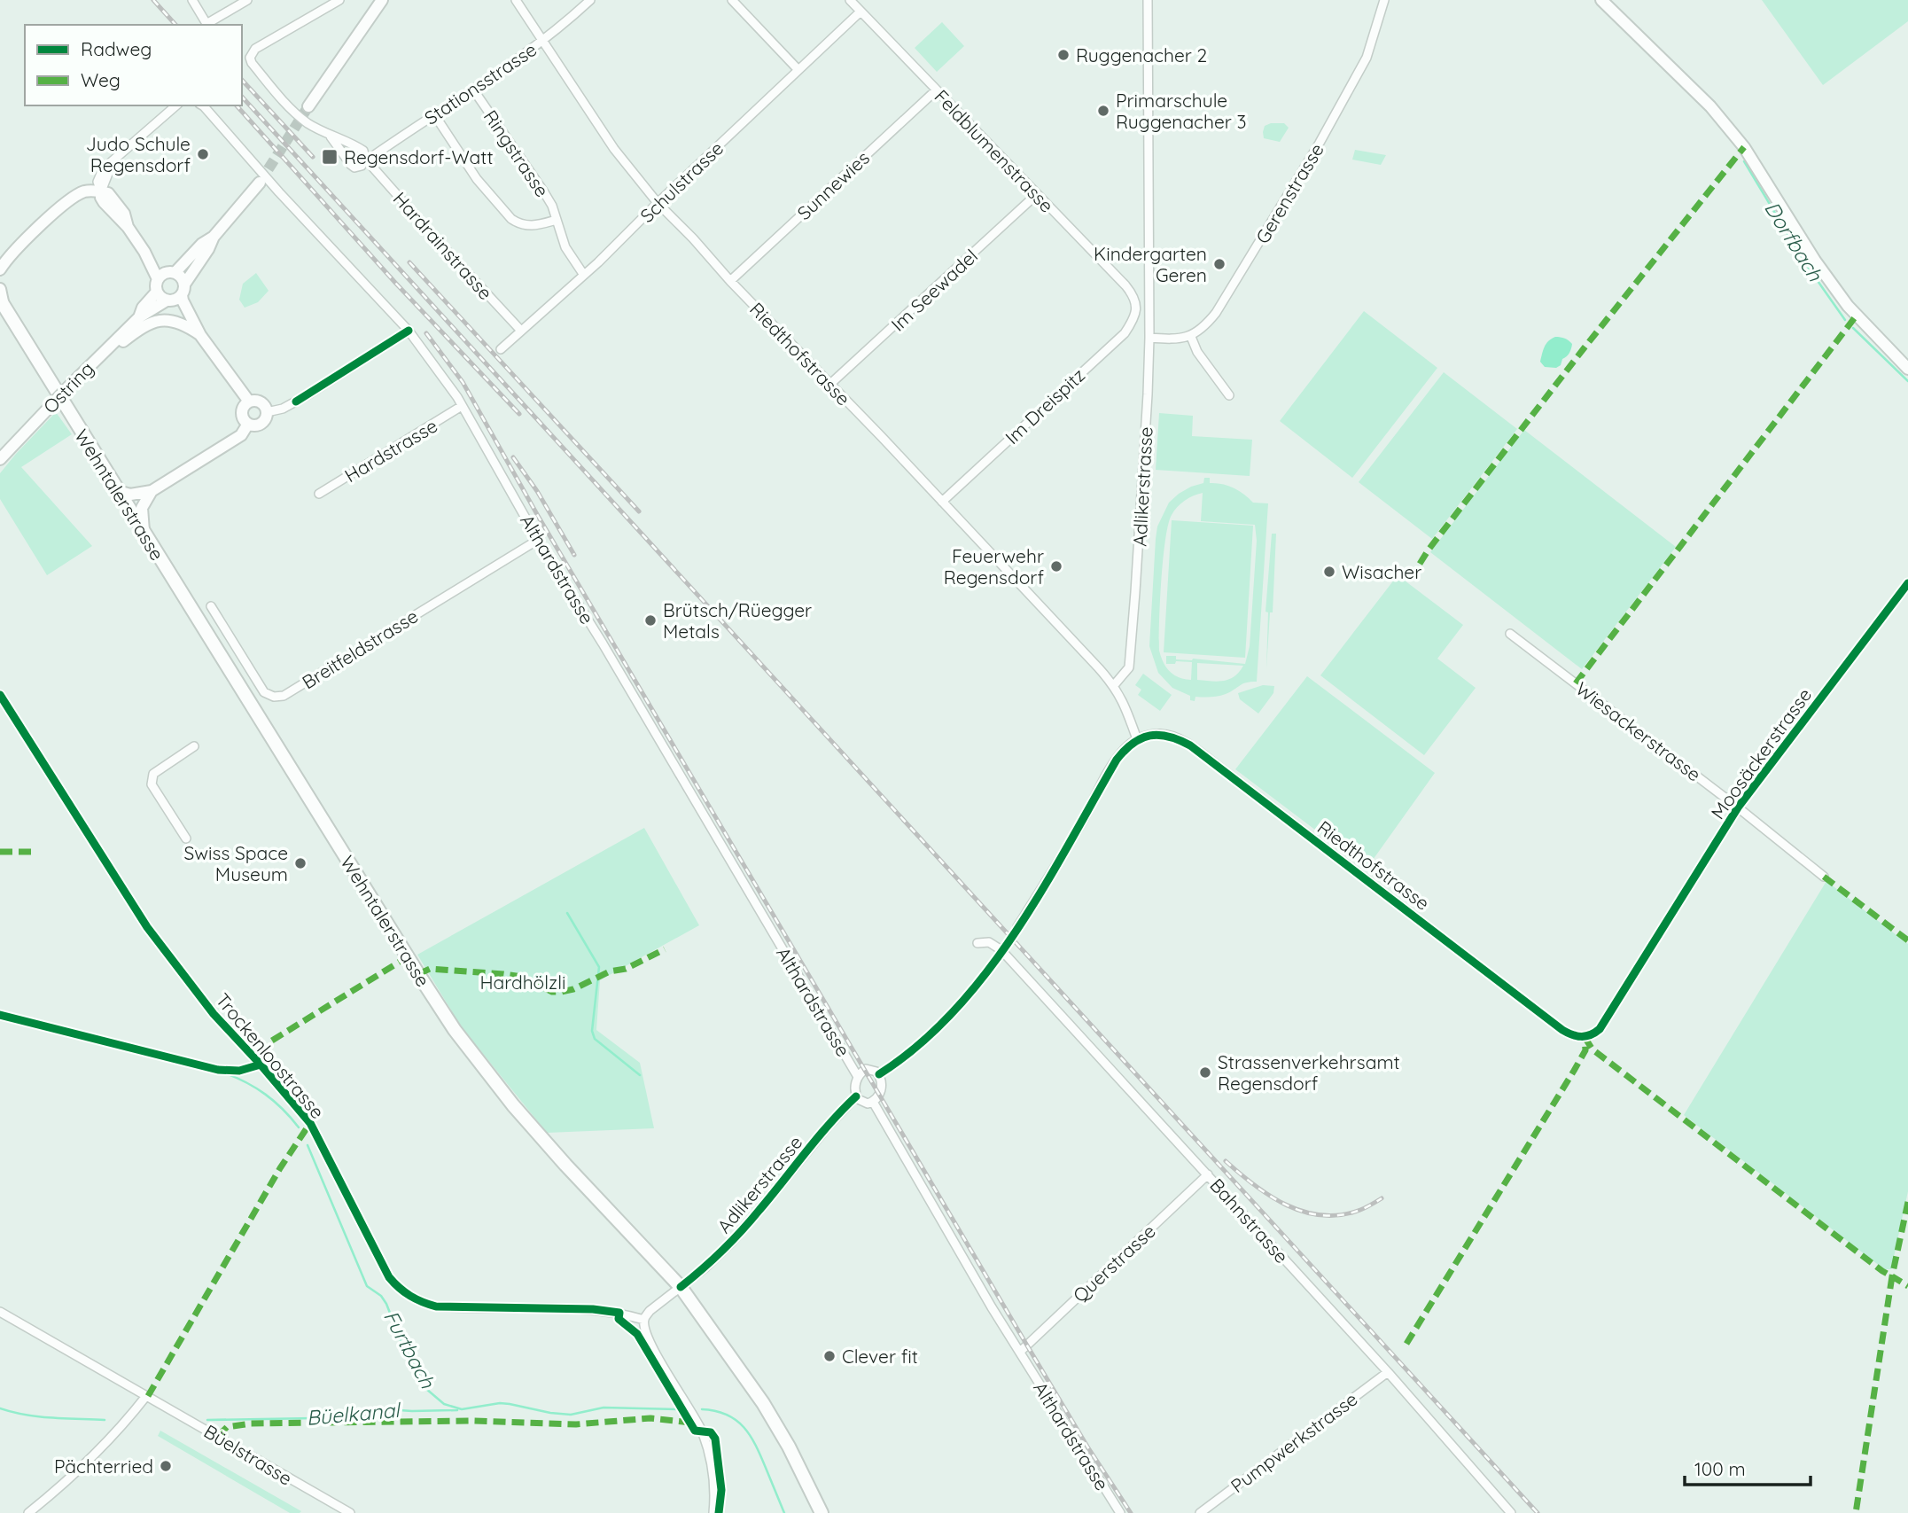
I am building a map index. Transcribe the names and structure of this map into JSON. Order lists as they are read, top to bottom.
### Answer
{
  "streets": {
    "main road": ["Ostring", "Wehntalerstrasse"],
    "street": [
      "Stationsstrasse",
      "Feldblumenstrasse",
      "Ringstrasse",
      "Schulstrasse",
      "Sunnewies",
      "Gerenstrasse",
      "Hardrainstrasse",
      "Im Seewadel",
      "Riedthofstrasse",
      "Im Dreispitz",
      "Hardstrasse",
      "Adlikerstrasse",
      "Althardstrasse",
      "Breitfeldstrasse",
      "Wiesackerstrasse",
      "Moosäckerstrasse",
      "Trockenloostrasse",
      "Bahnstrasse",
      "Querstrasse",
      "Pumpwerkstrasse",
      "Büelstrasse"
    ]
  },
  "crossings": [
    ["Stationsstrasse", "Ringstrasse"],
    ["Stationsstrasse", "Hardrainstrasse"],
    ["Stationsstrasse", "Riedthofstrasse"],
    ["Feldblumenstrasse", "Schulstrasse"],
    ["Feldblumenstrasse", "Sunnewies"],
    ["Feldblumenstrasse", "Im Seewadel"],
    ["Feldblumenstrasse", "Im Dreispitz"],
    ["Ringstrasse", "Schulstrasse"],
    ["Schulstrasse", "Hardrainstrasse"],
    ["Schulstrasse", "Riedthofstrasse"],
    ["Sunnewies", "Riedthofstrasse"],
    ["Im Seewadel", "Riedthofstrasse"],
    ["Riedthofstrasse", "Im Dreispitz"],
    ["Riedthofstrasse", "Adlikerstrasse"],
    ["Riedthofstrasse", "Moosäckerstrasse"],
    ["Hardstrasse", "Althardstrasse"],
    ["Adlikerstrasse", "Wehntalerstrasse"],
    ["Adlikerstrasse", "Althardstrasse"],
    ["Althardstrasse", "Breitfeldstrasse"],
    ["Althardstrasse", "Querstrasse"],
    ["Wiesackerstrasse", "Moosäckerstrasse"],
    ["Bahnstrasse", "Querstrasse"],
    ["Bahnstrasse", "Pumpwerkstrasse"]
  ],
  "water": ["Dorfbach", "Furtbach", "Büelkanal"],
  "parks": ["Hardhölzli"],
  "places": {
    "other": [
      "Ruggenacher 2",
      "Primarschule Ruggenacher 3",
      "Judo Schule Regensdorf",
      "Kindergarten Geren",
      "Feuerwehr Regensdorf",
      "Wisacher",
      "Brütsch/Rüegger Metals",
      "Swiss Space Museum",
      "Strassenverkehrsamt Regensdorf",
      "Clever fit",
      "Pächterried"
    ],
    "transit": ["Regensdorf-Watt"]
  },
  "legend": ["Radweg", "Weg"],
  "scale_bar": "100 m"
}
